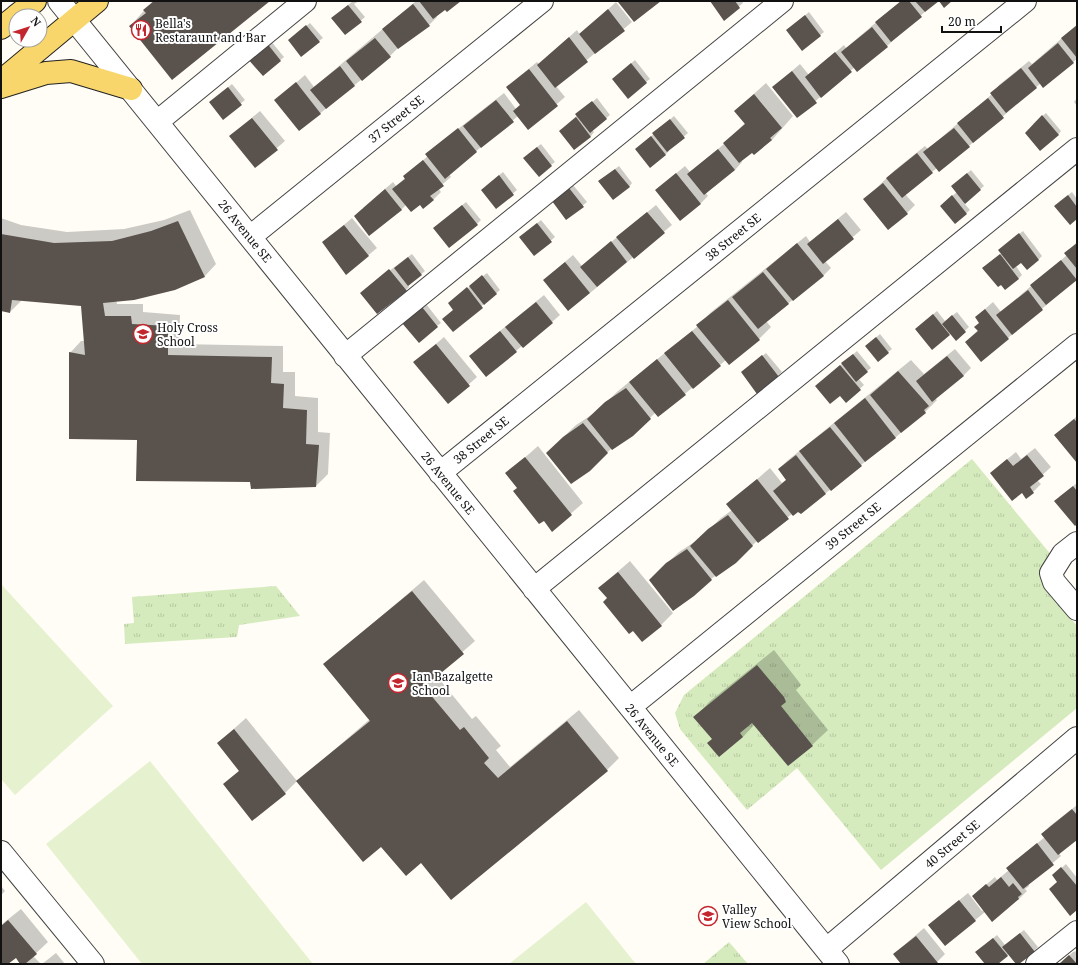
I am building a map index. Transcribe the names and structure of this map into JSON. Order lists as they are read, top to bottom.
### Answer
{
  "streets": {
    "street": [
      "37 Street SE",
      "26 Avenue SE",
      "38 Street SE",
      "39 Street SE",
      "40 Street SE"
    ]
  },
  "crossings": [
    ["37 Street SE", "26 Avenue SE"],
    ["26 Avenue SE", "38 Street SE"],
    ["26 Avenue SE", "39 Street SE"],
    ["26 Avenue SE", "40 Street SE"]
  ],
  "places": {
    "restaurant": ["Bella's Restaraunt and Bar"],
    "school or university": ["Holy Cross School", "Ian Bazalgette School", "Valley View School"]
  },
  "scale_bar": "20 m",
  "north": "top right"
}
